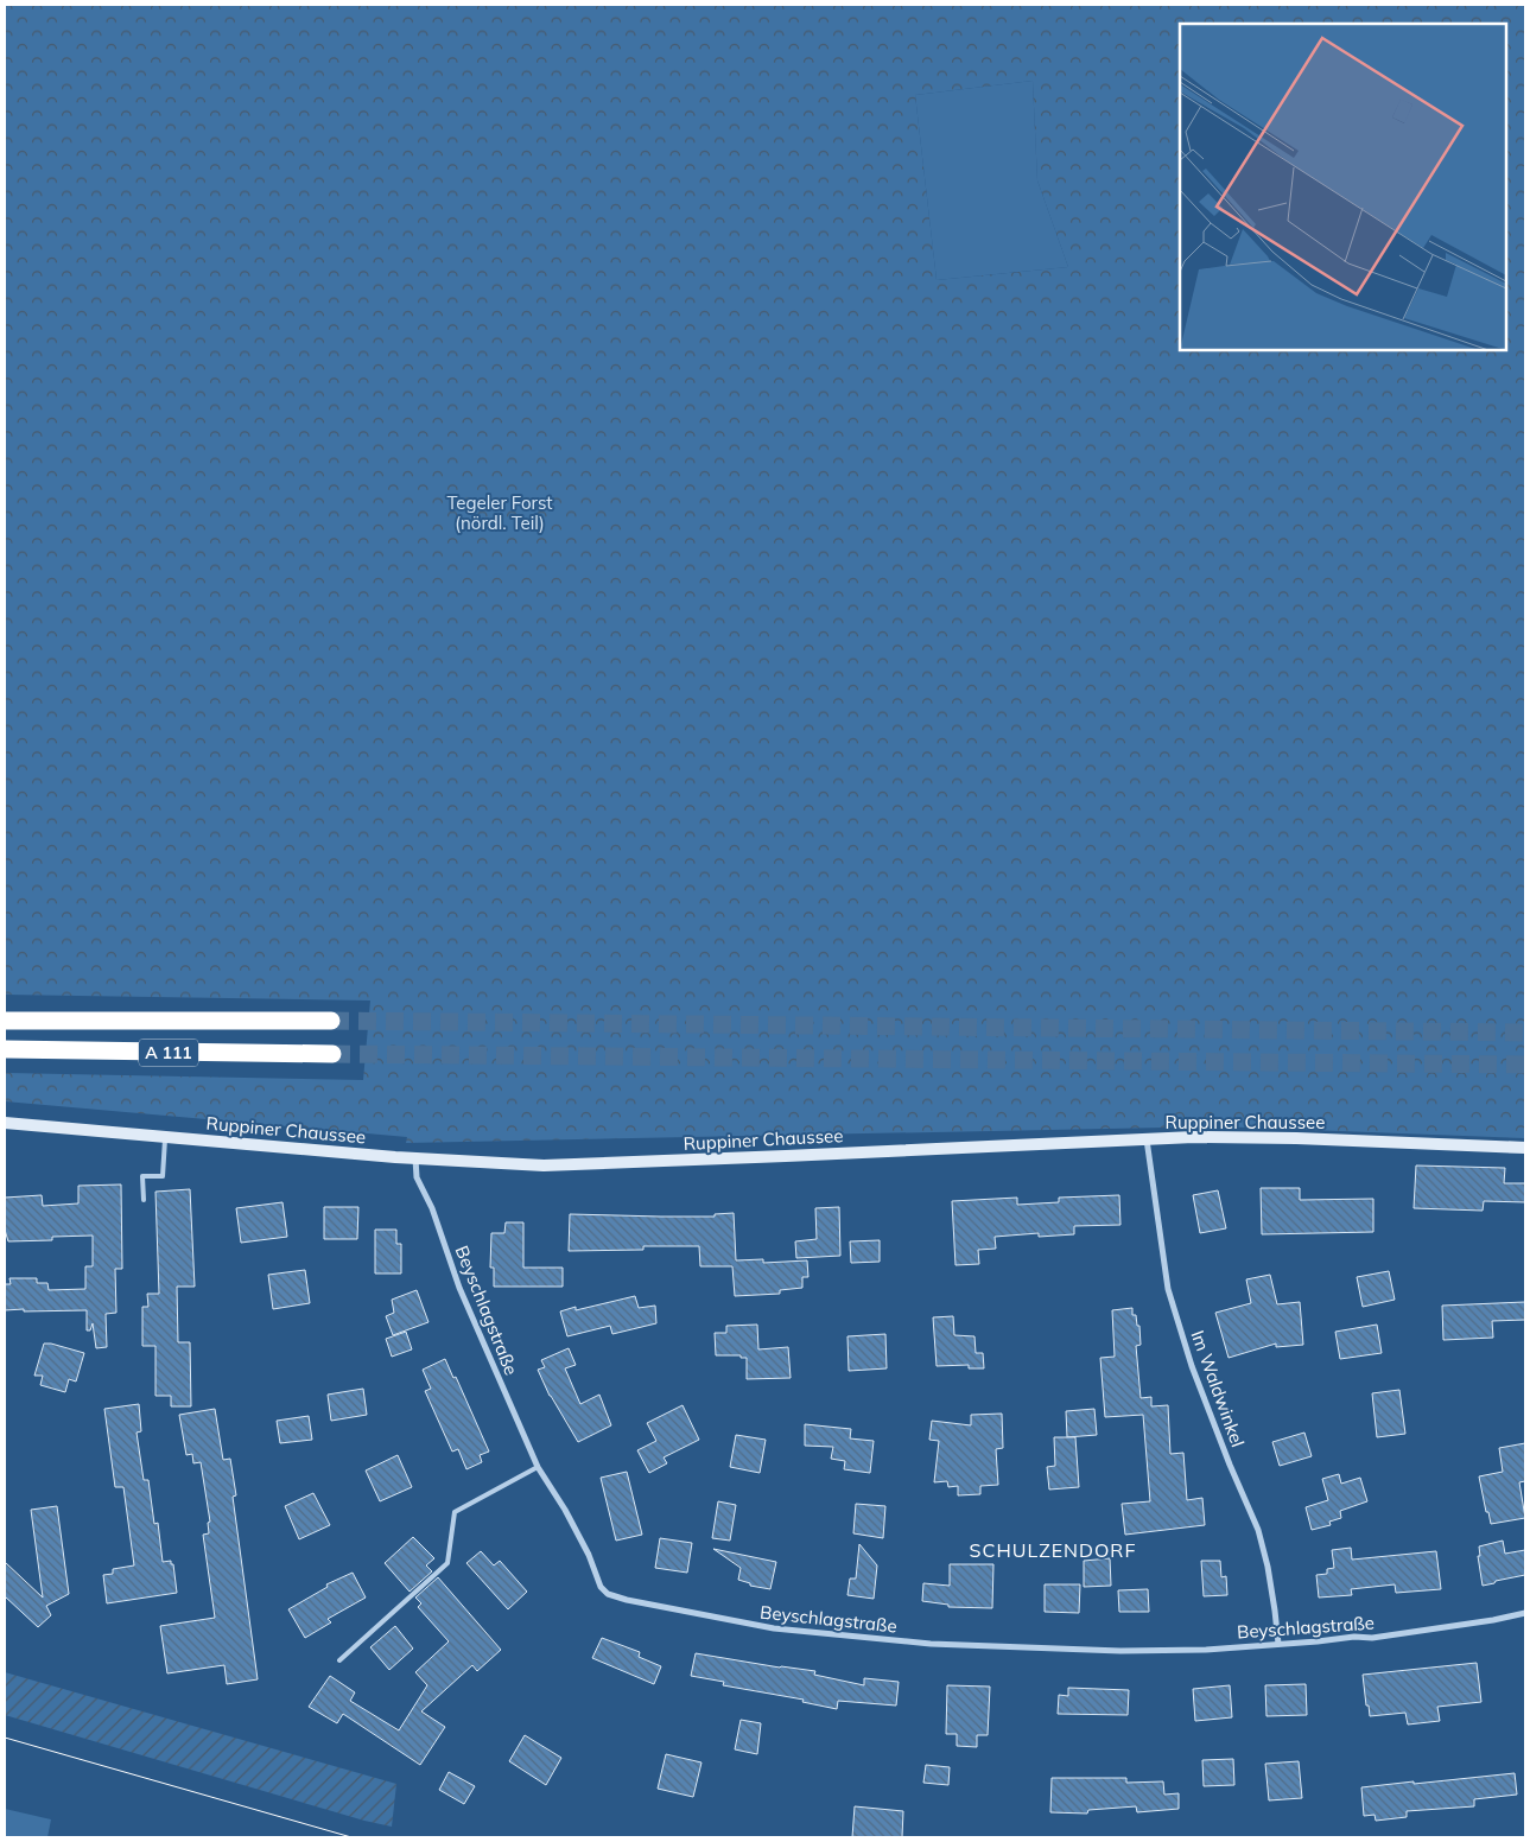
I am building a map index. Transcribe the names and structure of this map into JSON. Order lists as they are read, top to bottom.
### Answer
{
  "streets": {
    "highway": ["A 111"],
    "street": ["Ruppiner Chaussee", "Beyschlagstraße", "Im Waldwinkel"]
  },
  "crossings": [
    ["Ruppiner Chaussee", "Beyschlagstraße"],
    ["Ruppiner Chaussee", "Im Waldwinkel"],
    ["Beyschlagstraße", "Im Waldwinkel"]
  ],
  "districts": ["SCHULZENDORF"],
  "parks": ["Tegeler Forst (nördl. Teil)"]
}
